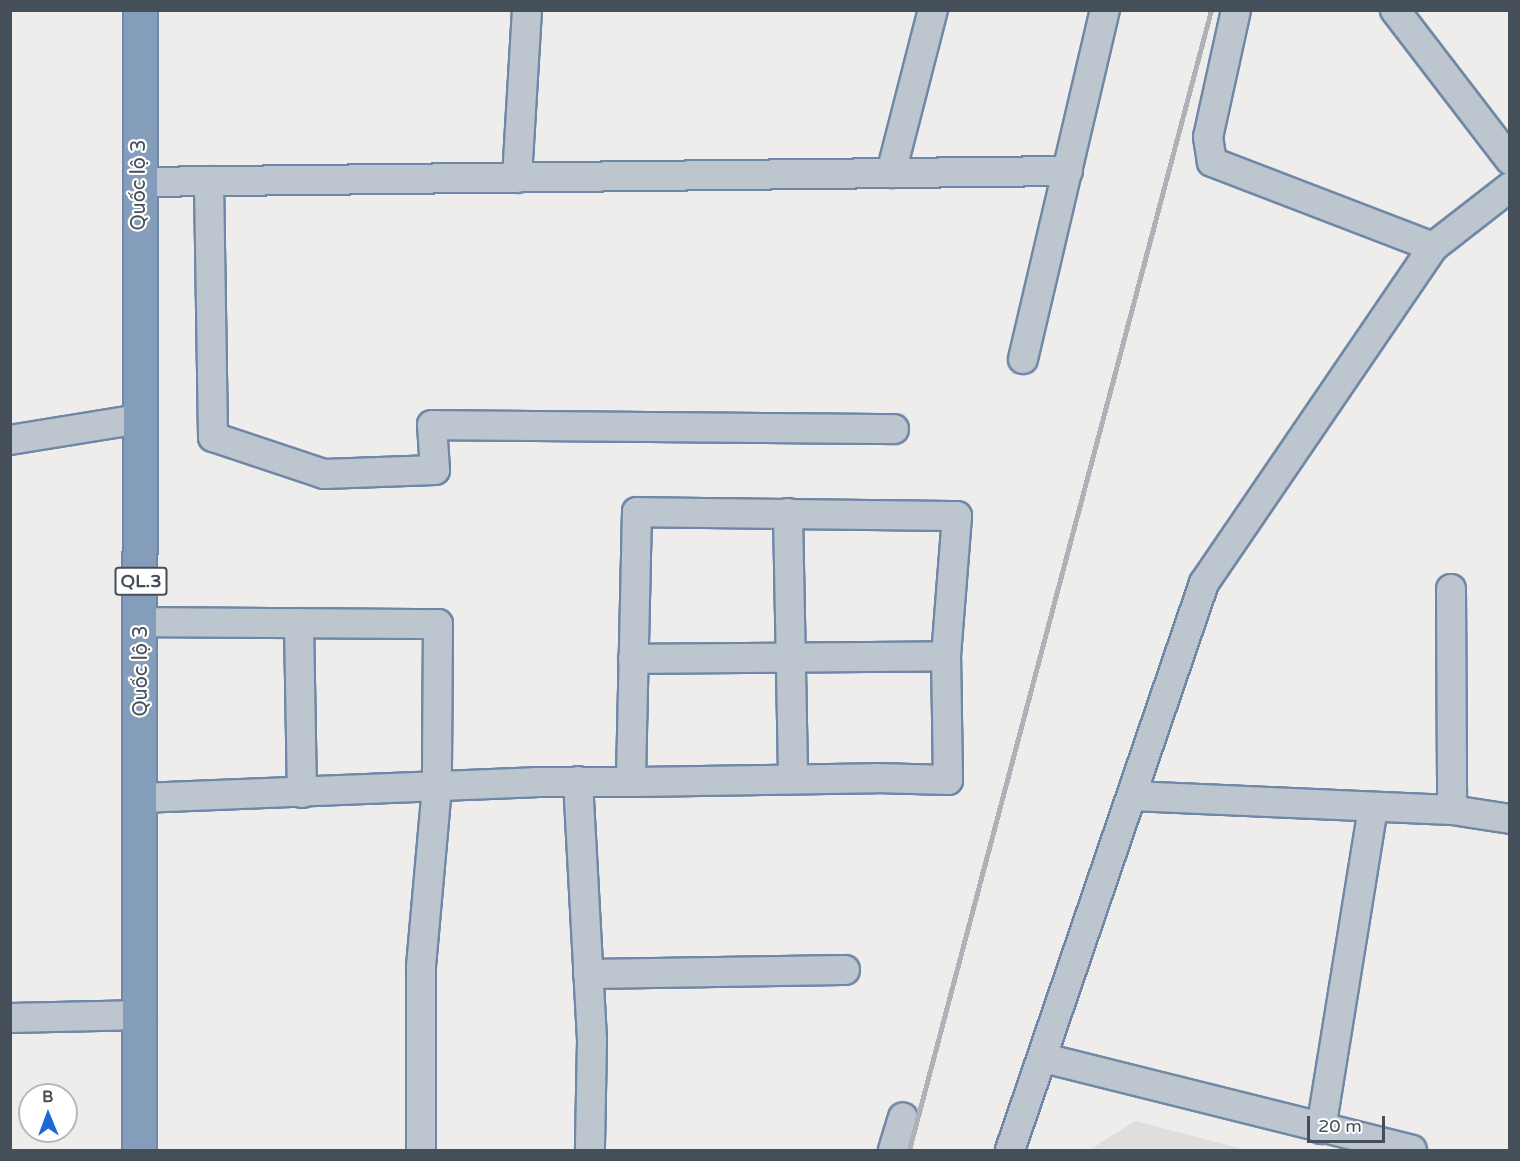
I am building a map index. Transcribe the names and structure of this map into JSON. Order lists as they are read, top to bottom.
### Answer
{
  "streets": {
    "highway": ["Quốc lộ 3", "QL.3"]
  },
  "scale_bar": "20 m",
  "north": "top"
}
